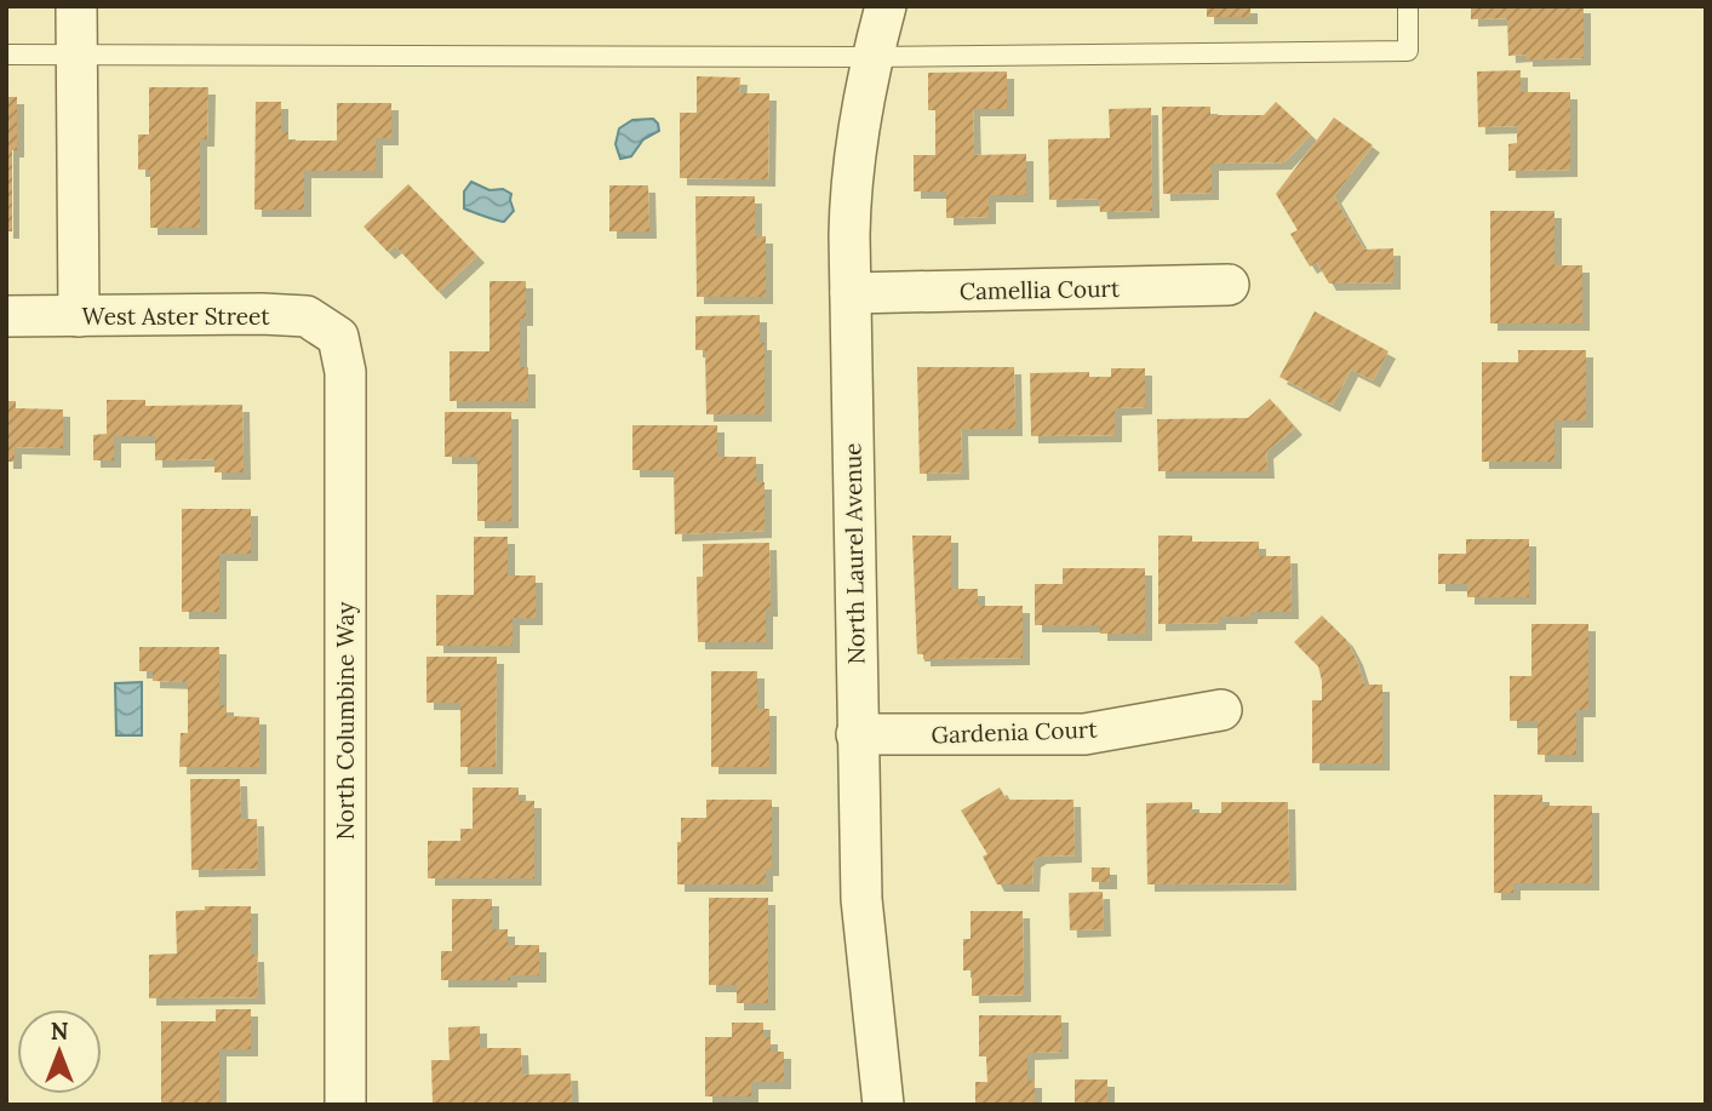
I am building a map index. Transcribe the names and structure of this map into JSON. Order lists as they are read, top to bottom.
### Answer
{
  "streets": {
    "street": [
      "Camellia Court",
      "West Aster Street",
      "North Laurel Avenue",
      "North Columbine Way",
      "Gardenia Court"
    ]
  },
  "crossings": [
    ["Camellia Court", "North Laurel Avenue"],
    ["West Aster Street", "North Columbine Way"],
    ["North Laurel Avenue", "Gardenia Court"]
  ],
  "north": "top"
}
